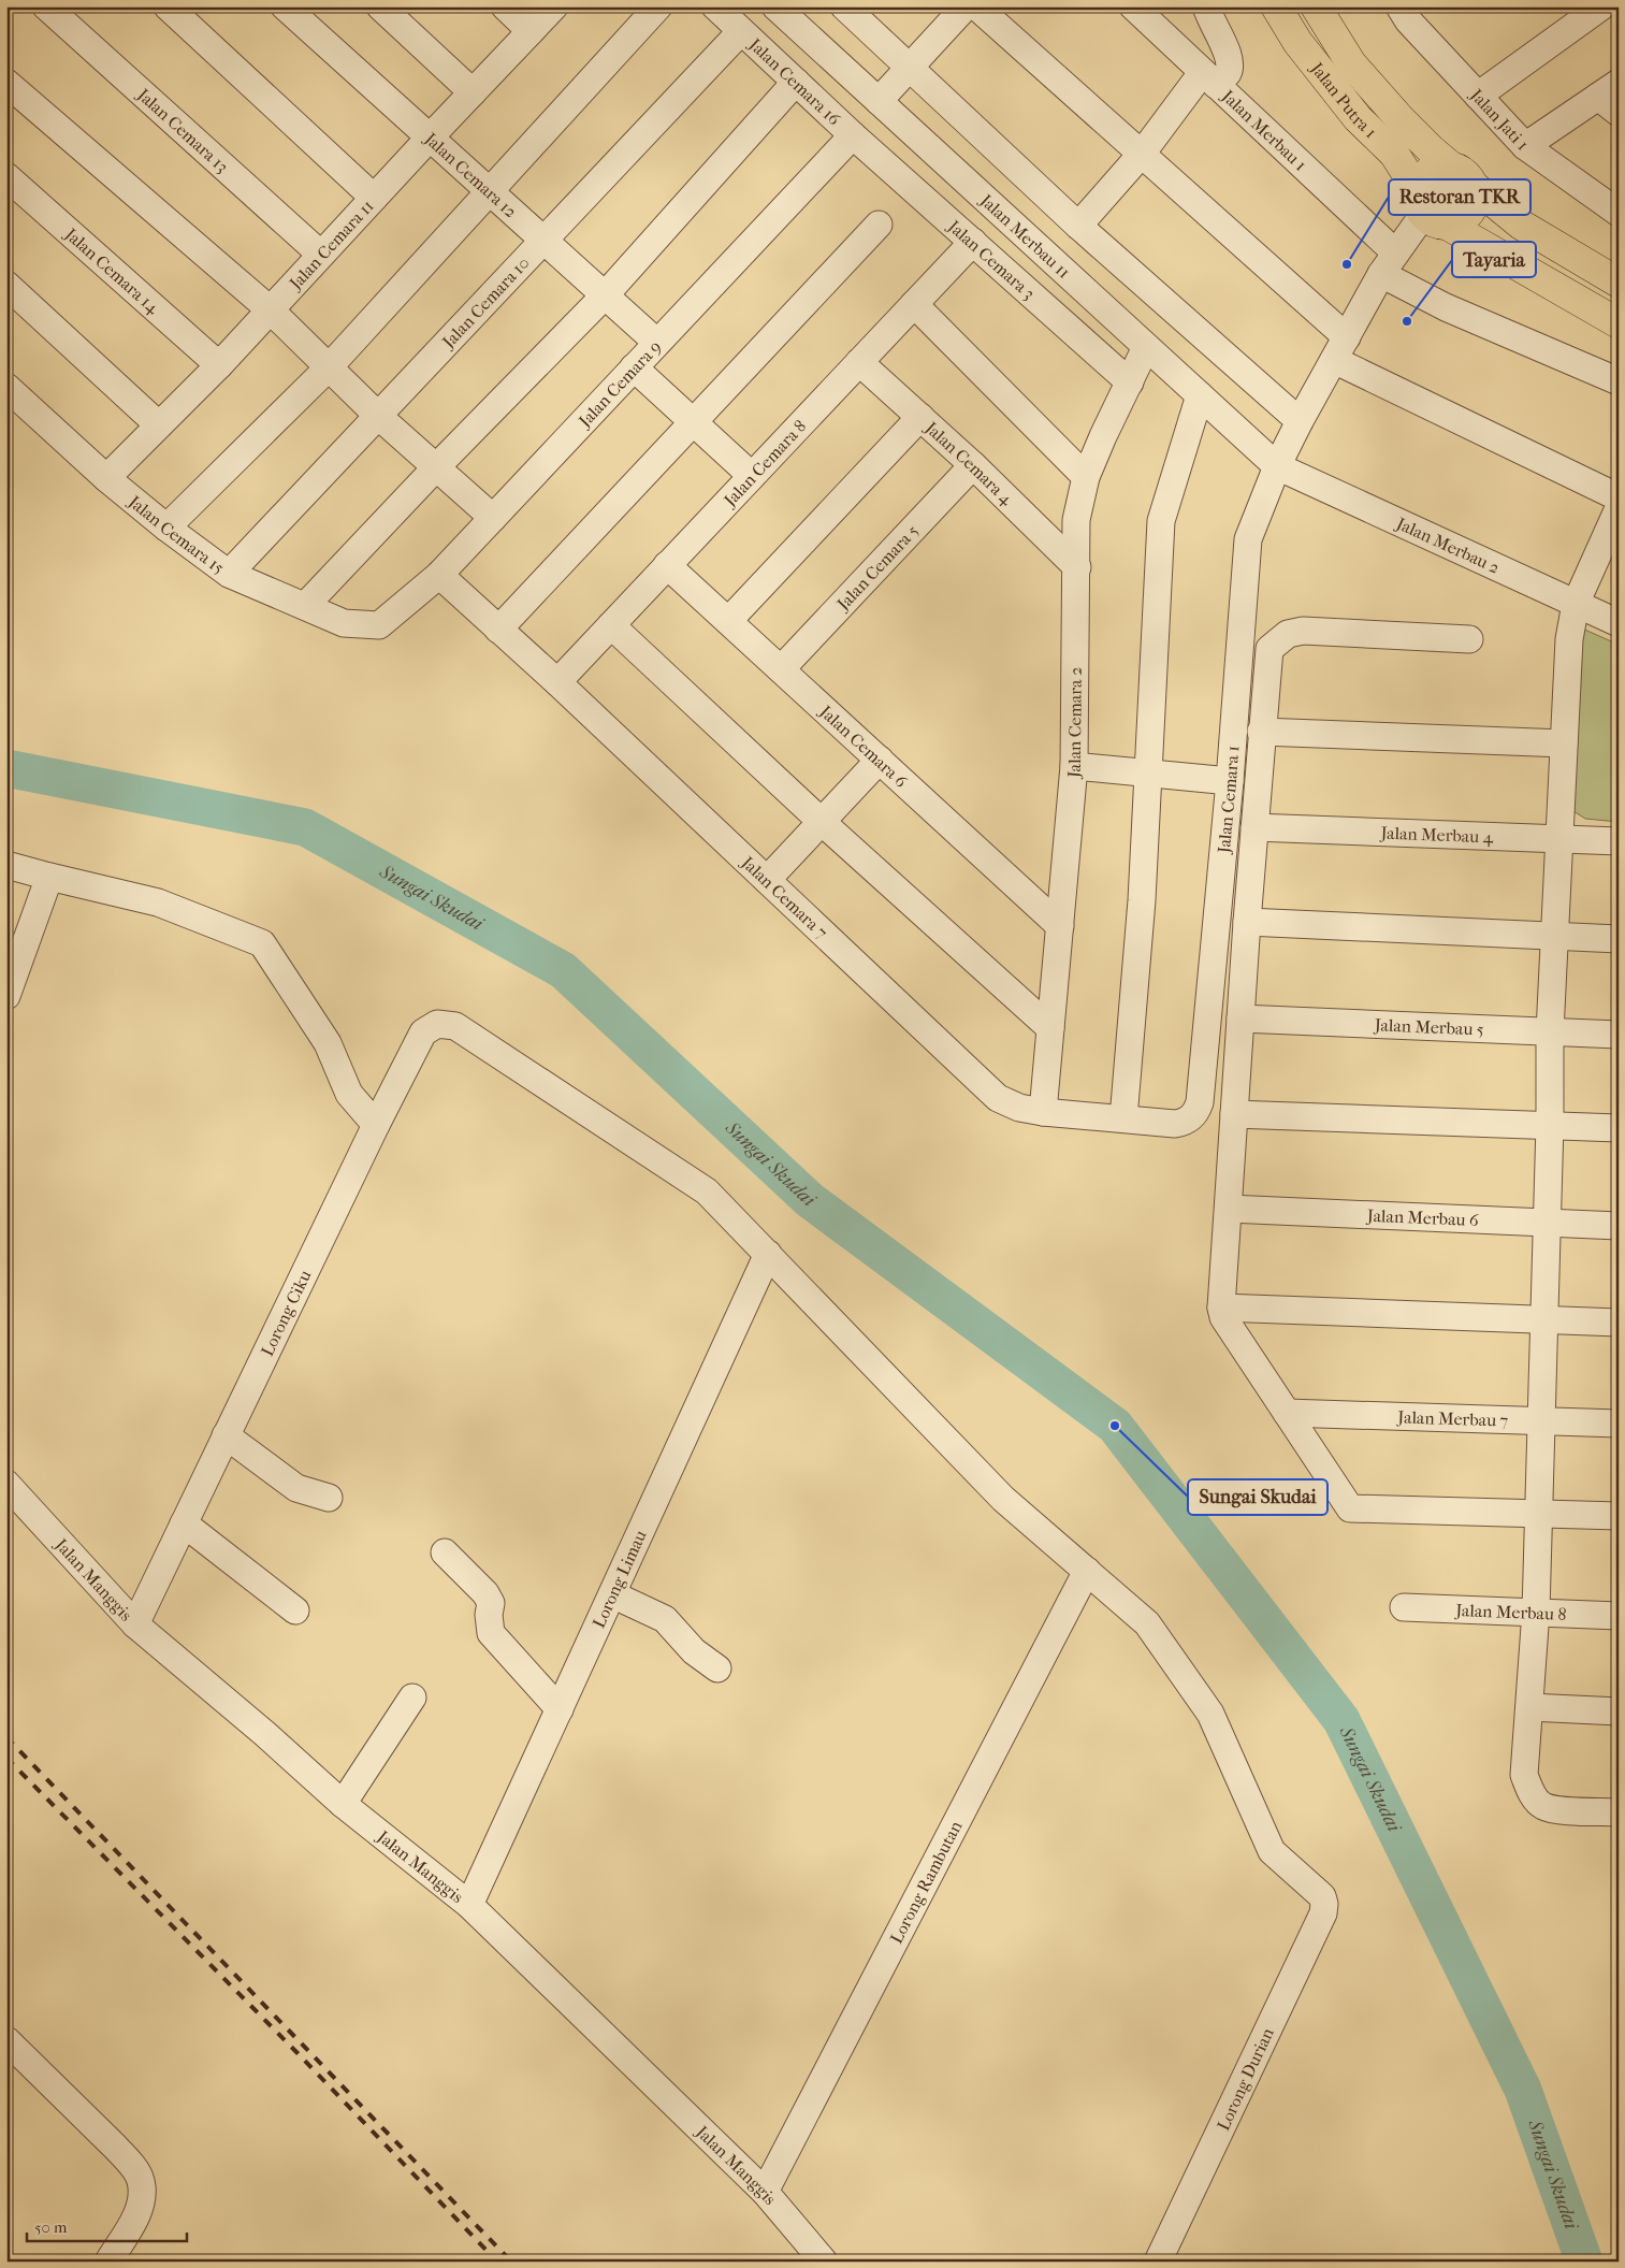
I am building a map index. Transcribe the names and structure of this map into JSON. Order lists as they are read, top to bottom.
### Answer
{
  "streets": {
    "main road": ["Jalan Putra 1"],
    "street": [
      "Jalan Cemara 16",
      "Jalan Jati 1",
      "Jalan Merbau 1",
      "Jalan Cemara 13",
      "Jalan Cemara 12",
      "Jalan Merbau 11",
      "Jalan Cemara 11",
      "Jalan Cemara 3",
      "Jalan Cemara 14",
      "Jalan Cemara 10",
      "Jalan Cemara 9",
      "Jalan Cemara 8",
      "Jalan Cemara 4",
      "Jalan Cemara 15",
      "Jalan Merbau 2",
      "Jalan Cemara 5",
      "Jalan Cemara 2",
      "Jalan Cemara 6",
      "Jalan Cemara 1",
      "Jalan Merbau 4",
      "Jalan Cemara 7",
      "Jalan Merbau 5",
      "Jalan Merbau 6",
      "Lorong Ciku",
      "Jalan Merbau 7",
      "Lorong Limau",
      "Jalan Manggis",
      "Jalan Merbau 8",
      "Lorong Rambutan",
      "Lorong Durian"
    ]
  },
  "crossings": [
    ["Jalan Cemara 16", "Jalan Cemara 3"],
    ["Jalan Cemara 16", "Jalan Cemara 10"],
    ["Jalan Cemara 16", "Jalan Cemara 9"],
    ["Jalan Putra 1", "Jalan Cemara 1"],
    ["Jalan Merbau 1", "Jalan Cemara 1"],
    ["Jalan Cemara 13", "Jalan Cemara 11"],
    ["Jalan Cemara 12", "Jalan Cemara 11"],
    ["Jalan Cemara 12", "Jalan Cemara 10"],
    ["Jalan Cemara 12", "Jalan Cemara 9"],
    ["Jalan Merbau 11", "Jalan Merbau 2"],
    ["Jalan Merbau 11", "Jalan Cemara 2"],
    ["Jalan Merbau 11", "Jalan Cemara 1"],
    ["Jalan Cemara 11", "Jalan Cemara 14"],
    ["Jalan Cemara 11", "Jalan Cemara 15"],
    ["Jalan Cemara 3", "Jalan Cemara 9"],
    ["Jalan Cemara 3", "Jalan Cemara 8"],
    ["Jalan Cemara 3", "Jalan Cemara 2"],
    ["Jalan Cemara 10", "Jalan Cemara 15"],
    ["Jalan Cemara 9", "Jalan Cemara 15"],
    ["Jalan Cemara 9", "Jalan Cemara 7"],
    ["Jalan Cemara 8", "Jalan Cemara 4"],
    ["Jalan Cemara 8", "Jalan Cemara 6"],
    ["Jalan Cemara 8", "Jalan Cemara 7"],
    ["Jalan Cemara 4", "Jalan Cemara 5"],
    ["Jalan Cemara 4", "Jalan Cemara 2"],
    ["Jalan Merbau 2", "Jalan Cemara 1"],
    ["Jalan Cemara 5", "Jalan Cemara 6"],
    ["Jalan Cemara 2", "Jalan Cemara 6"],
    ["Jalan Cemara 2", "Jalan Cemara 7"],
    ["Jalan Cemara 1", "Jalan Cemara 7"],
    ["Lorong Ciku", "Lorong Limau"],
    ["Lorong Ciku", "Jalan Manggis"],
    ["Lorong Limau", "Jalan Manggis"],
    ["Jalan Manggis", "Lorong Rambutan"],
    ["Lorong Rambutan", "Lorong Durian"]
  ],
  "water": ["Sungai Skudai"],
  "places": ["Restoran TKR", "Tayaria", "Sungai Skudai"],
  "scale_bar": "50 m"
}
